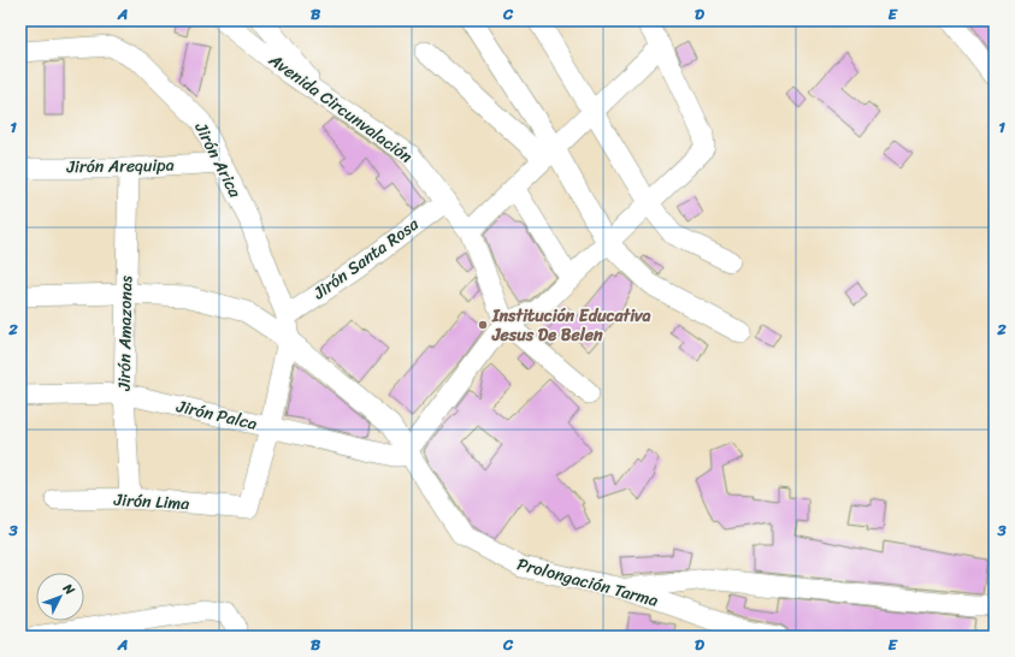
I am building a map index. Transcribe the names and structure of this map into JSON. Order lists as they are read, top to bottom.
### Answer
{
  "streets": {
    "street": [
      "Avenida Circunvalación",
      "Jirón Arica",
      "Jirón Arequipa",
      "Jirón Santa Rosa",
      "Jirón Amazonas",
      "Jirón Palca",
      "Jirón Lima",
      "Prolongación Tarma"
    ]
  },
  "crossings": [
    ["Avenida Circunvalación", "Jirón Santa Rosa"],
    ["Jirón Arica", "Jirón Arequipa"],
    ["Jirón Arica", "Jirón Santa Rosa"],
    ["Jirón Arica", "Jirón Palca"],
    ["Jirón Arica", "Jirón Lima"],
    ["Jirón Arica", "Prolongación Tarma"],
    ["Jirón Arequipa", "Jirón Amazonas"],
    ["Jirón Amazonas", "Jirón Palca"],
    ["Jirón Amazonas", "Jirón Lima"],
    ["Jirón Amazonas", "Prolongación Tarma"],
    ["Jirón Palca", "Prolongación Tarma"]
  ],
  "places": ["Institución Educativa Jesus De Belen"],
  "north": "top right",
  "grid": {
    "columns": [
      "A",
      "B",
      "C",
      "D",
      "E"
    ],
    "rows": ["1", "2", "3"]
  }
}
